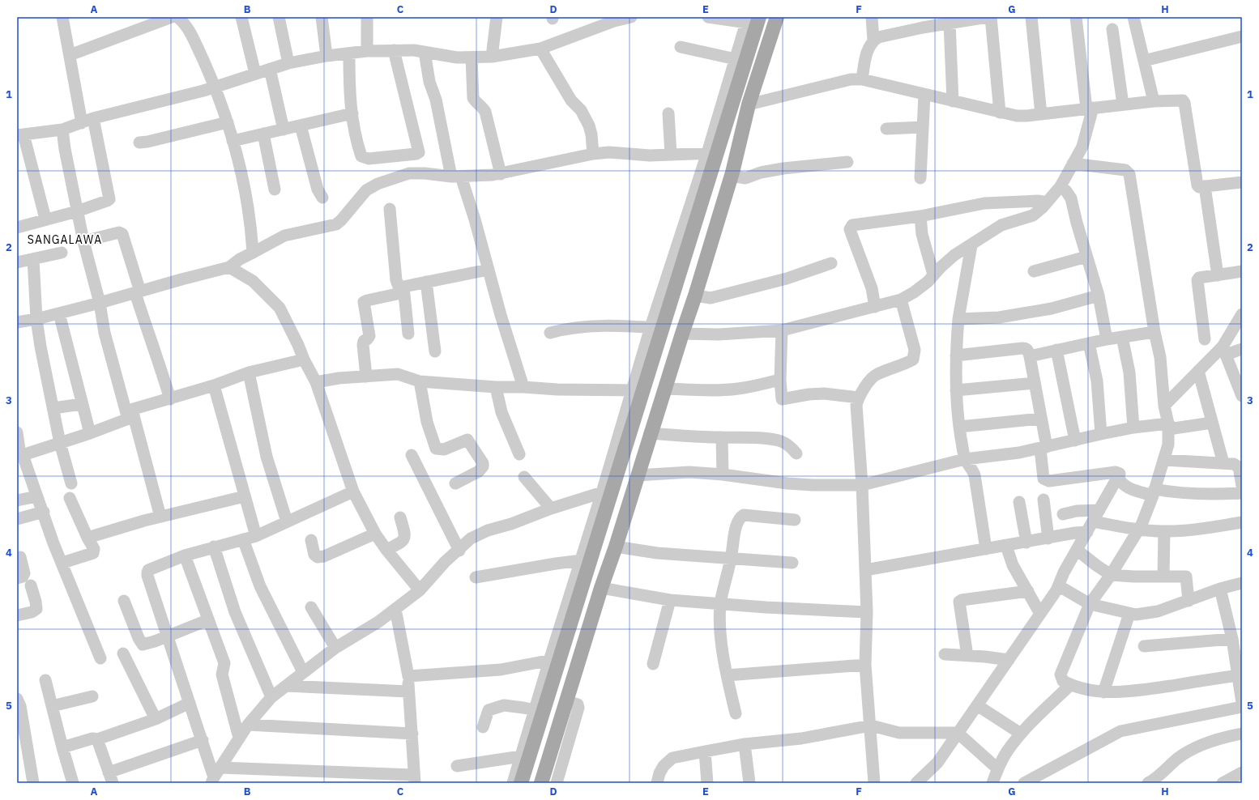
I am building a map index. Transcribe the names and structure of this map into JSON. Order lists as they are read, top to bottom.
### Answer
{
  "districts": ["SANGALAWA"],
  "grid": {
    "columns": [
      "A",
      "B",
      "C",
      "D",
      "E",
      "F",
      "G",
      "H"
    ],
    "rows": [
      "1",
      "2",
      "3",
      "4",
      "5"
    ]
  }
}
